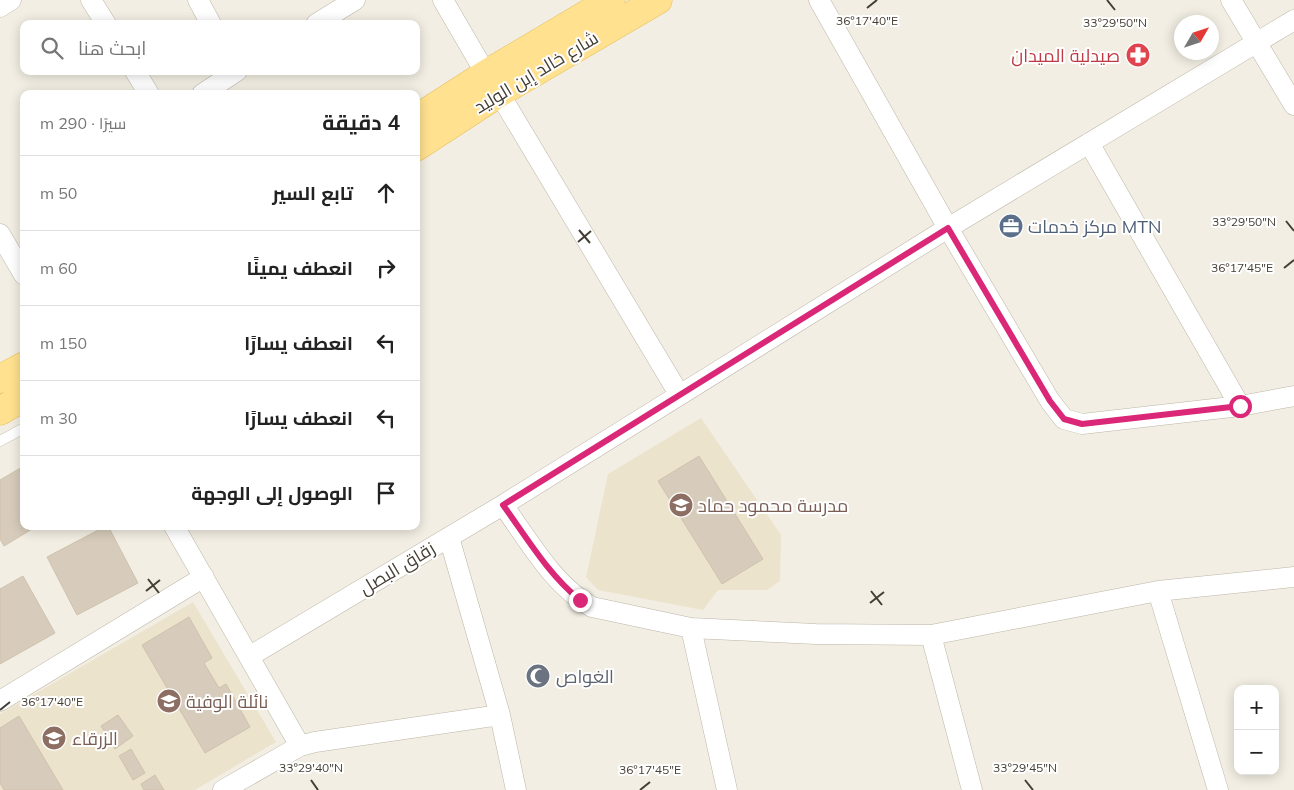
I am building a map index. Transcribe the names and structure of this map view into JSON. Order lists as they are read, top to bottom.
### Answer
{
  "streets": {
    "main road": ["شارع خالد إبن الوليد"],
    "street": ["زقاق البصل"]
  },
  "places": {
    "pharmacy": ["صيدلية الميدان"],
    "office": ["مركز خدمات MTN"],
    "school or university": ["مدرسة محمود حماد", "نائلة الوفية", "الزرقاء"],
    "mosque": ["الغواص"]
  },
  "north": "top right",
  "page": {
    "search": "ابحث هنا",
    "heading": ["4 دقيقة", "سيرًا · 290 m"],
    "list": [
      ["تابع السير", "50 m"],
      ["انعطف يمينًا", "60 m"],
      ["انعطف يسارًا", "150 m"],
      ["انعطف يسارًا", "30 m"],
      "الوصول إلى الوجهة"
    ],
    "map_buttons": ["+", "−"]
  },
  "coordinates": [
    "36°17'40\"E",
    "33°29'50\"N",
    "36°17'45\"E",
    "33°29'40\"N",
    "33°29'45\"N"
  ]
}
